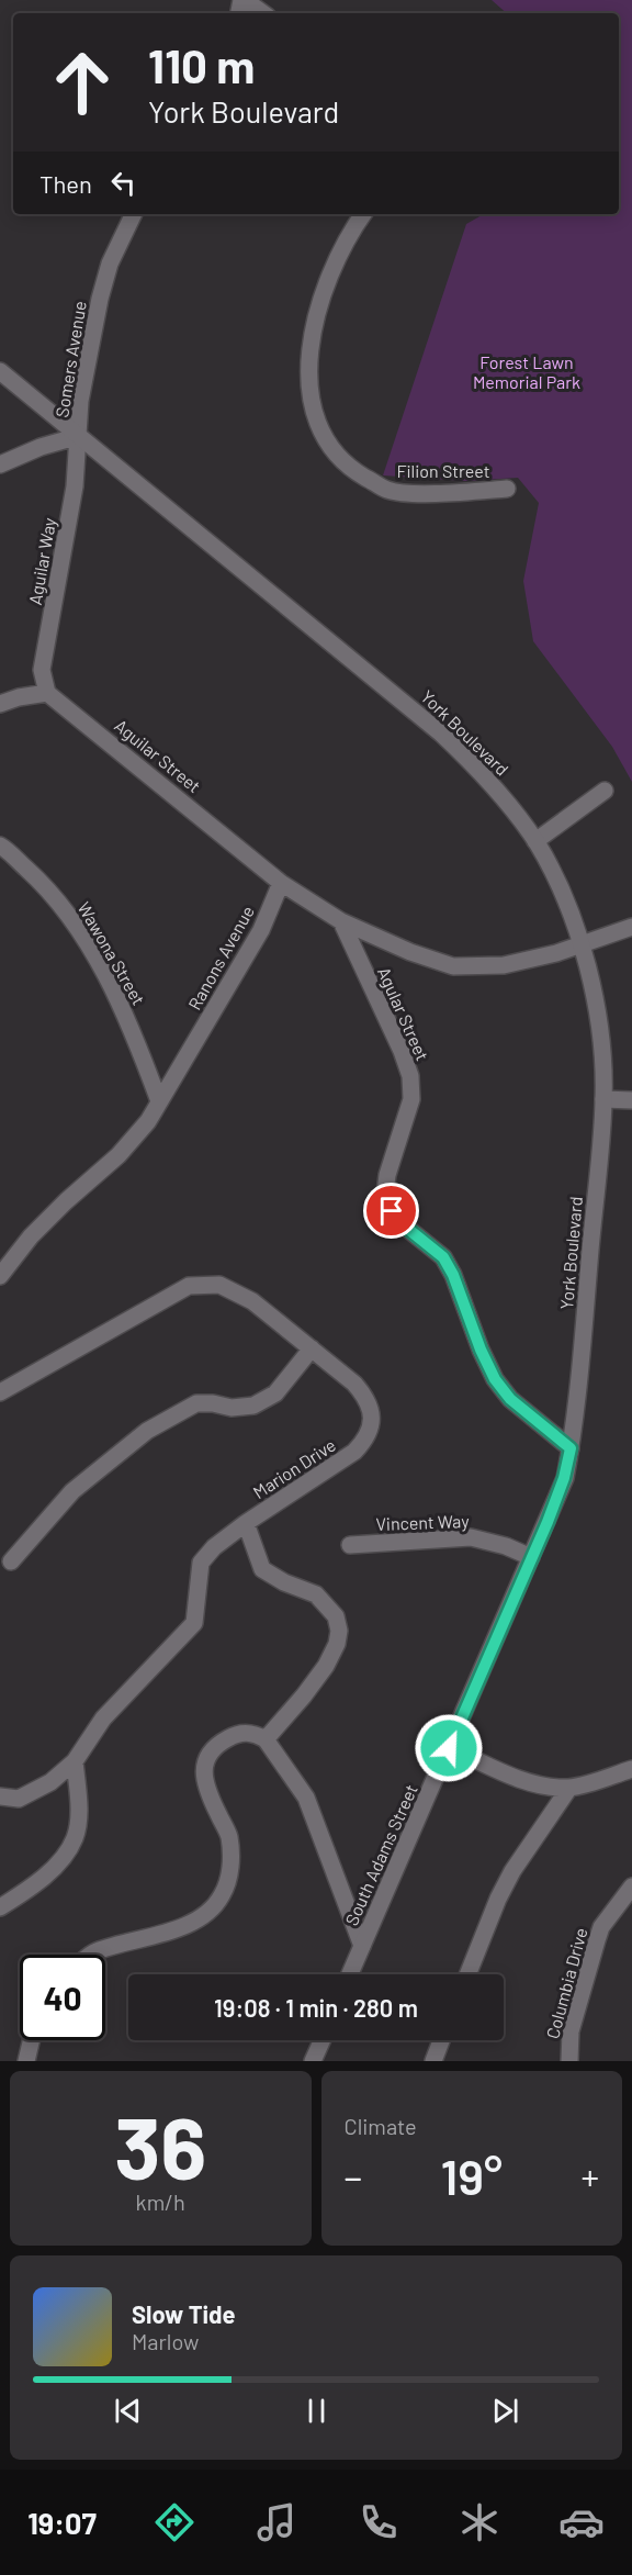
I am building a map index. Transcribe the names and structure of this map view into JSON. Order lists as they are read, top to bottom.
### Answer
{
  "streets": {
    "street": [
      "Somers Avenue",
      "Filion Street",
      "Aguilar Way",
      "York Boulevard",
      "Aguilar Street",
      "Wawona Street",
      "Ranons Avenue",
      "Agular Street",
      "Marion Drive",
      "Vincent Way",
      "South Adams Street",
      "Columbia Drive"
    ]
  },
  "crossings": [
    ["Somers Avenue", "Aguilar Way"],
    ["Somers Avenue", "York Boulevard"],
    ["Aguilar Way", "York Boulevard"],
    ["Aguilar Way", "Aguilar Street"],
    ["York Boulevard", "Agular Street"],
    ["York Boulevard", "South Adams Street"],
    ["Aguilar Street", "Ranons Avenue"],
    ["Wawona Street", "Ranons Avenue"],
    ["Vincent Way", "South Adams Street"]
  ],
  "parks": ["Forest Lawn Memorial Park"],
  "page": {
    "turn": ["110 m", "York Boulevard"],
    "then": "Then",
    "limit": "40",
    "trip": "19:08 · 1 min · 280 m",
    "tile": [
      ["36", "km/h"],
      "Climate"
    ],
    "heat": ["−", "19°", "+"],
    "song": ["Slow Tide", "Marlow"],
    "tabs": "19:07"
  }
}
